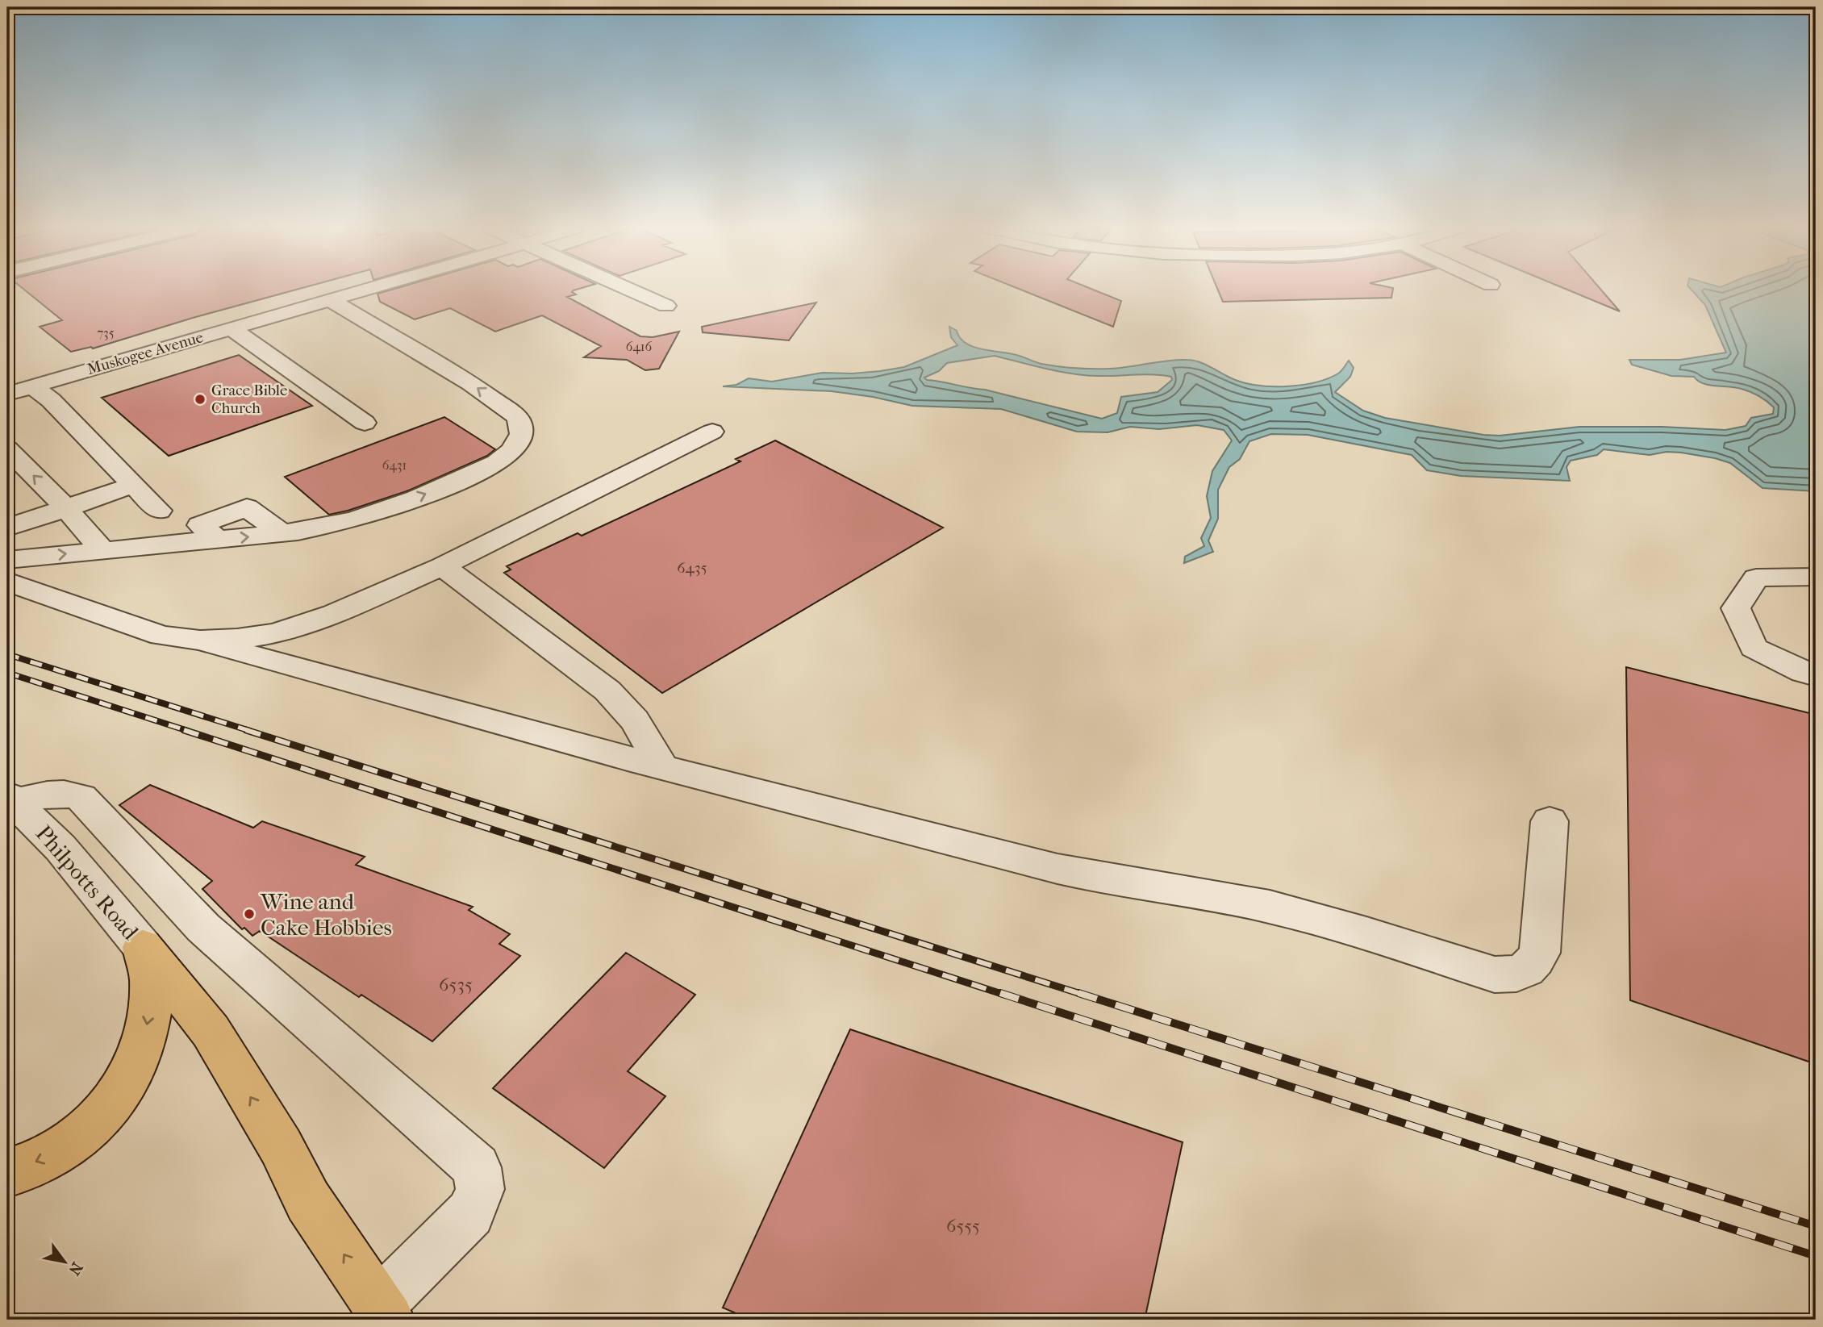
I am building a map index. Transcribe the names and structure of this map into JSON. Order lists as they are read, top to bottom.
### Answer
{
  "streets": {
    "street": ["Philpotts Road"]
  },
  "places": ["Grace Bible Church", "Wine and Cake Hobbies"],
  "house_numbers": [
    "735",
    "6416",
    "6431",
    "6435",
    "6535",
    "6555"
  ],
  "north": "bottom right"
}
